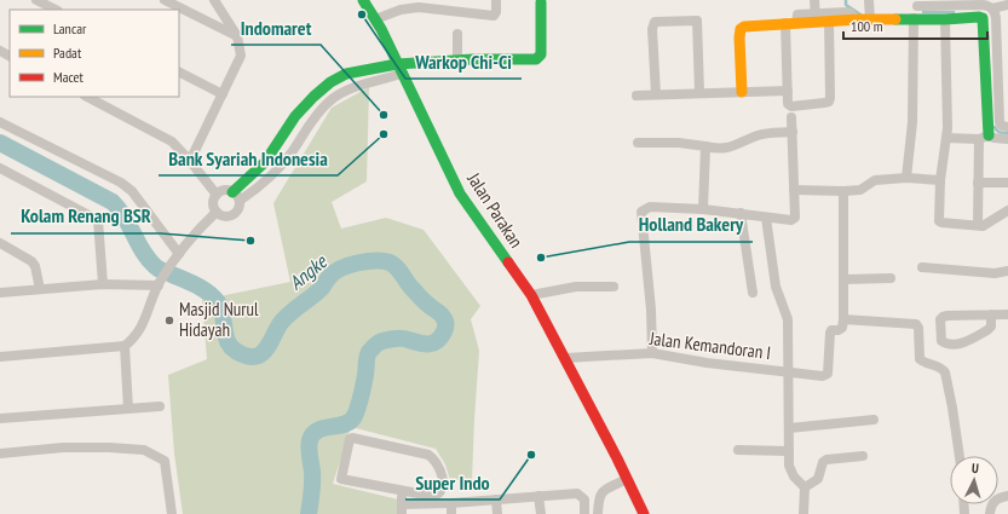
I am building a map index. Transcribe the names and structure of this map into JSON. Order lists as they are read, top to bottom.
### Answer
{
  "streets": {
    "street": ["Jalan Parakan", "Jalan Kemandoran I"]
  },
  "crossings": [
    ["Jalan Parakan", "Jalan Kemandoran I"]
  ],
  "water": ["Angke"],
  "places": [
    "Warkop Chi-Ci",
    "Indomaret",
    "Bank Syariah Indonesia",
    "Kolam Renang BSR",
    "Holland Bakery",
    "Masjid Nurul Hidayah",
    "Super Indo"
  ],
  "legend": ["Lancar", "Padat", "Macet"],
  "scale_bar": "100 m",
  "north": "top"
}
